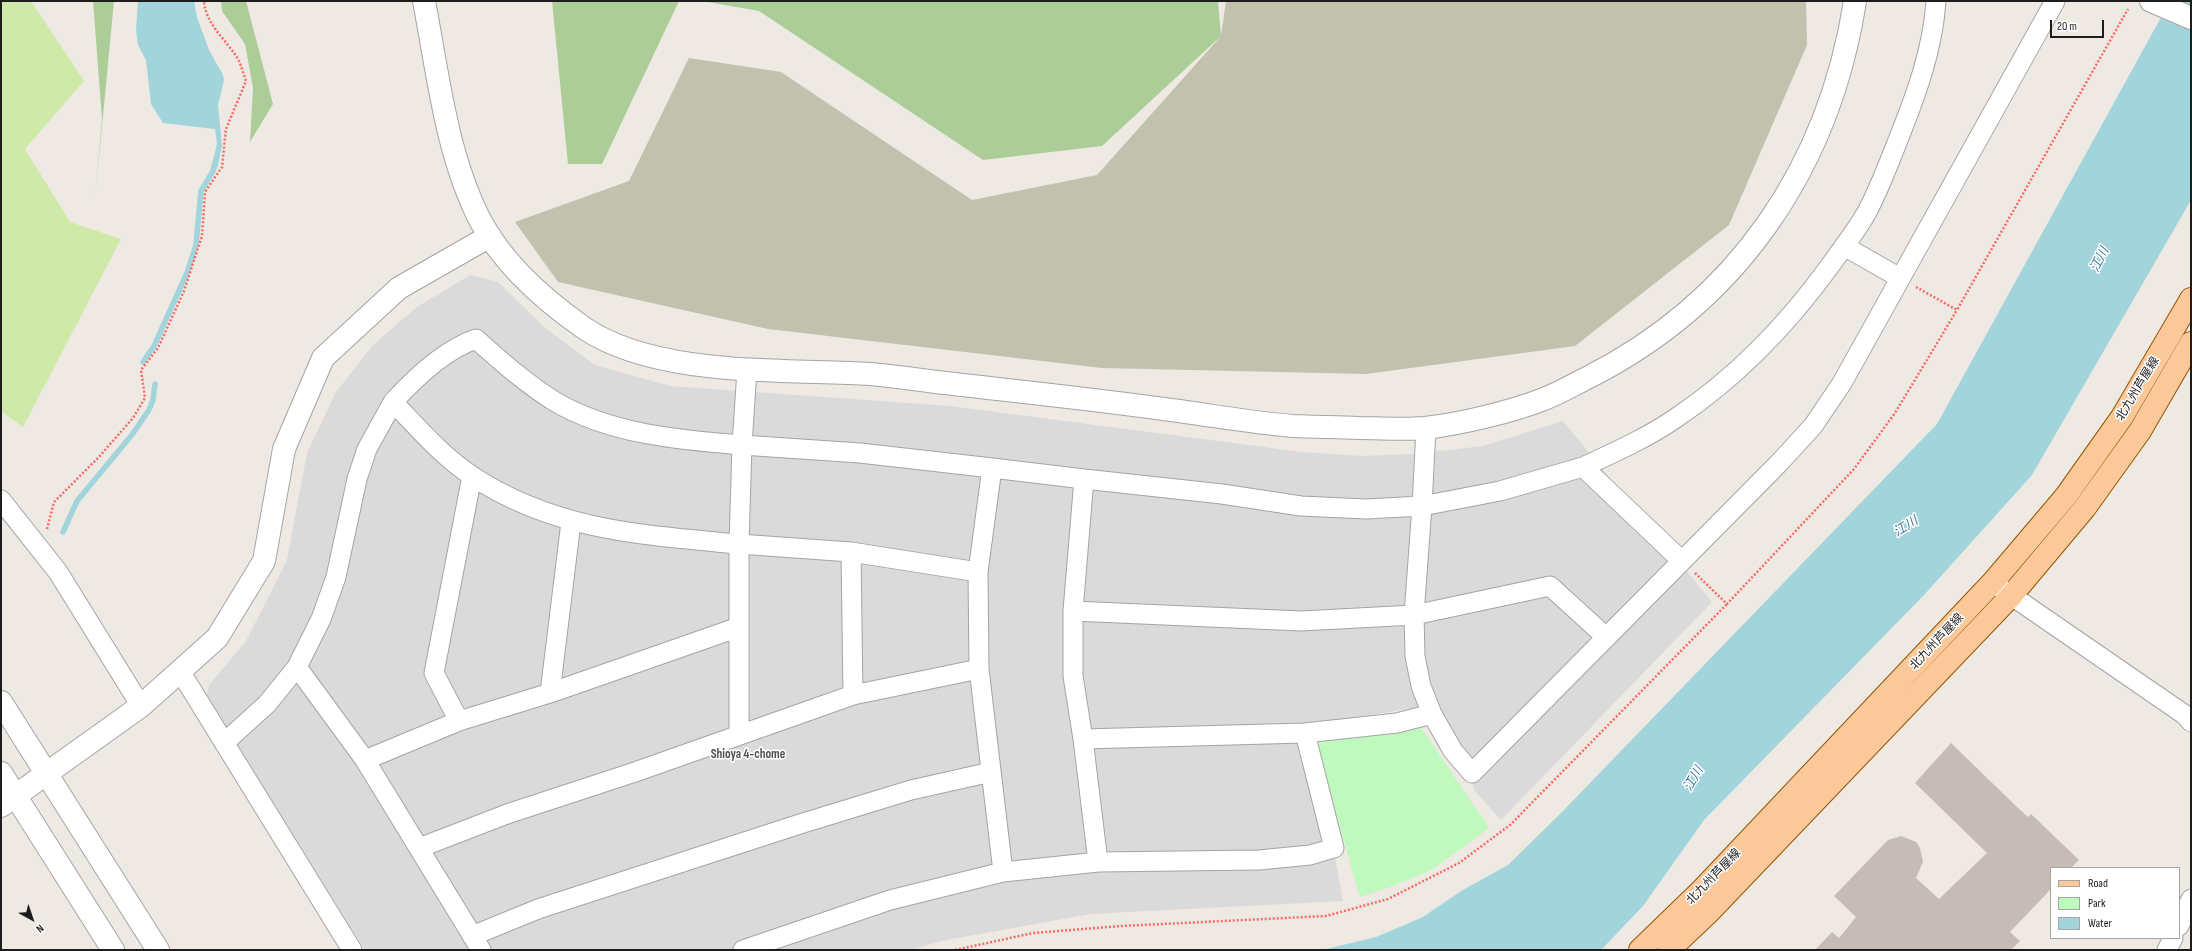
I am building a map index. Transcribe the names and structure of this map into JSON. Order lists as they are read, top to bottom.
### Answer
{
  "streets": {
    "main road": ["北九州芦屋線"]
  },
  "districts": ["Shioya 4-chome"],
  "water": ["江川"],
  "legend": ["Road", "Park", "Water"],
  "scale_bar": "20 m",
  "north": "bottom right"
}
